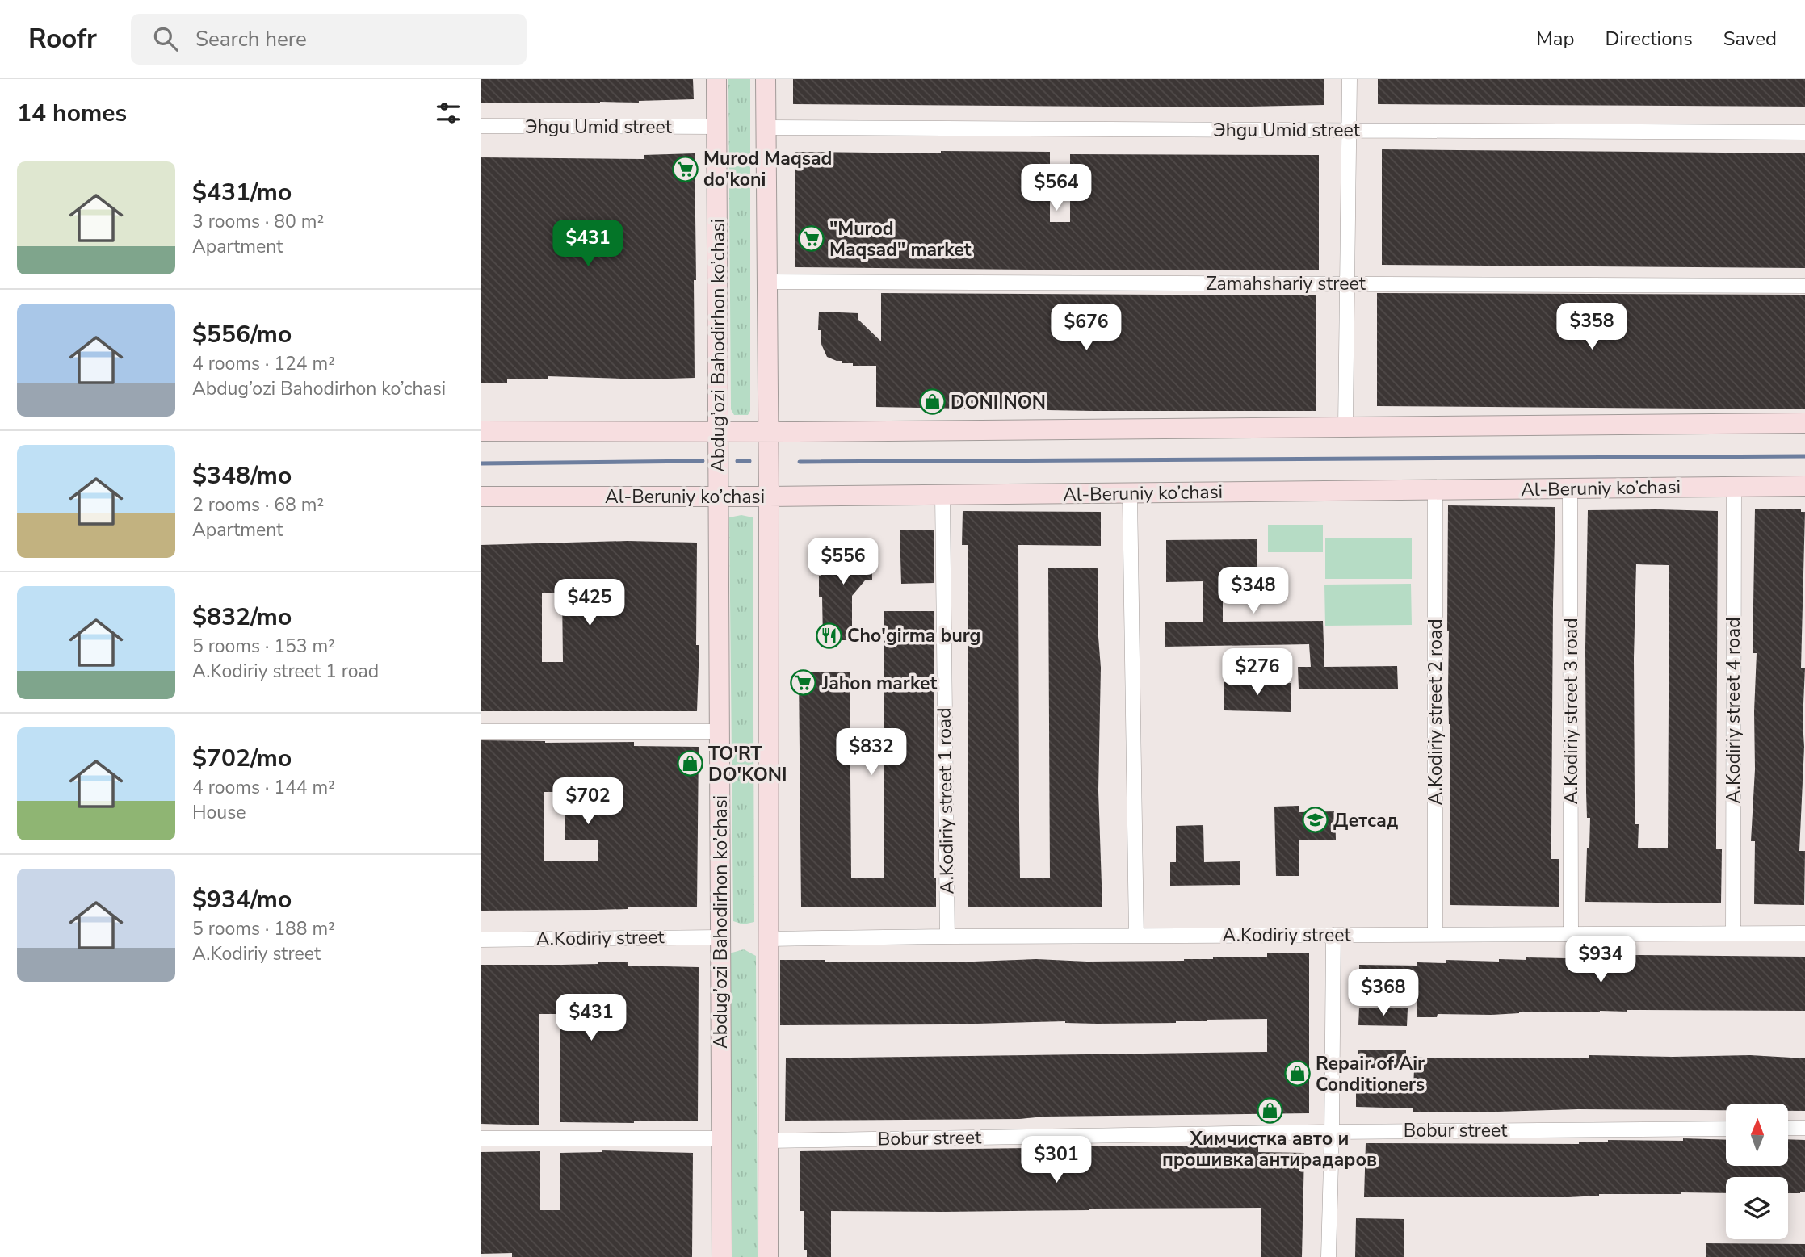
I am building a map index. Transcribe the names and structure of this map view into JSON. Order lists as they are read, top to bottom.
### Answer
{
  "streets": {
    "main road": ["Abdug’ozi Bahodirhon ko’chasi", "Al-Beruniy ko’chasi"],
    "street": [
      "Эhgu Umid street",
      "Zamahshariy street",
      "A.Kodiriy street 4 road",
      "A.Kodiriy street 3 road",
      "A.Kodiriy street 2 road",
      "A.Kodiriy street 1 road",
      "A.Kodiriy street",
      "Bobur street"
    ]
  },
  "crossings": [
    ["Эhgu Umid street", "Abdug’ozi Bahodirhon ko’chasi"],
    ["Abdug’ozi Bahodirhon ko’chasi", "Al-Beruniy ko’chasi"],
    ["Abdug’ozi Bahodirhon ko’chasi", "A.Kodiriy street"],
    ["Al-Beruniy ko’chasi", "A.Kodiriy street 4 road"],
    ["Al-Beruniy ko’chasi", "A.Kodiriy street 3 road"],
    ["Al-Beruniy ko’chasi", "A.Kodiriy street 2 road"],
    ["Al-Beruniy ko’chasi", "A.Kodiriy street 1 road"],
    ["A.Kodiriy street 4 road", "A.Kodiriy street"],
    ["A.Kodiriy street 3 road", "A.Kodiriy street"],
    ["A.Kodiriy street 2 road", "A.Kodiriy street"],
    ["A.Kodiriy street 1 road", "A.Kodiriy street"]
  ],
  "places": {
    "supermarket": ["Murod Maqsad do'koni", "\"Murod Maqsad\" market", "Jahon market"],
    "shop": [
      "DONI NON",
      "TO'RT DO'KONI",
      "Repair of Air Conditioners",
      "Химчистка авто и прошивка антирадаров"
    ],
    "restaurant": ["Cho'girma burg"],
    "school or university": ["Детсад"]
  },
  "north": "top",
  "page": {
    "header": "Roofr",
    "search": "Search here",
    "nav": ["Map", "Directions", "Saved"],
    "heading": "14 homes",
    "list": [
      {
        "name": "$431/mo",
        "note": "3 rooms · 80 m² · Apartment"
      },
      {
        "name": "$556/mo",
        "note": "4 rooms · 124 m² · Abdug’ozi Bahodirhon ko’chasi"
      },
      {
        "name": "$348/mo",
        "note": "2 rooms · 68 m² · Apartment"
      },
      {
        "name": "$832/mo",
        "note": "5 rooms · 153 m² · A.Kodiriy street 1 road"
      },
      {
        "name": "$702/mo",
        "note": "4 rooms · 144 m² · House"
      },
      {
        "name": "$934/mo",
        "note": "5 rooms · 188 m² · A.Kodiriy street"
      }
    ],
    "price": [
      "$564",
      "$431",
      "$358",
      "$676",
      "$556",
      "$348",
      "$425",
      "$276",
      "$832",
      "$702",
      "$934",
      "$368",
      "$431",
      "$301"
    ]
  }
}
